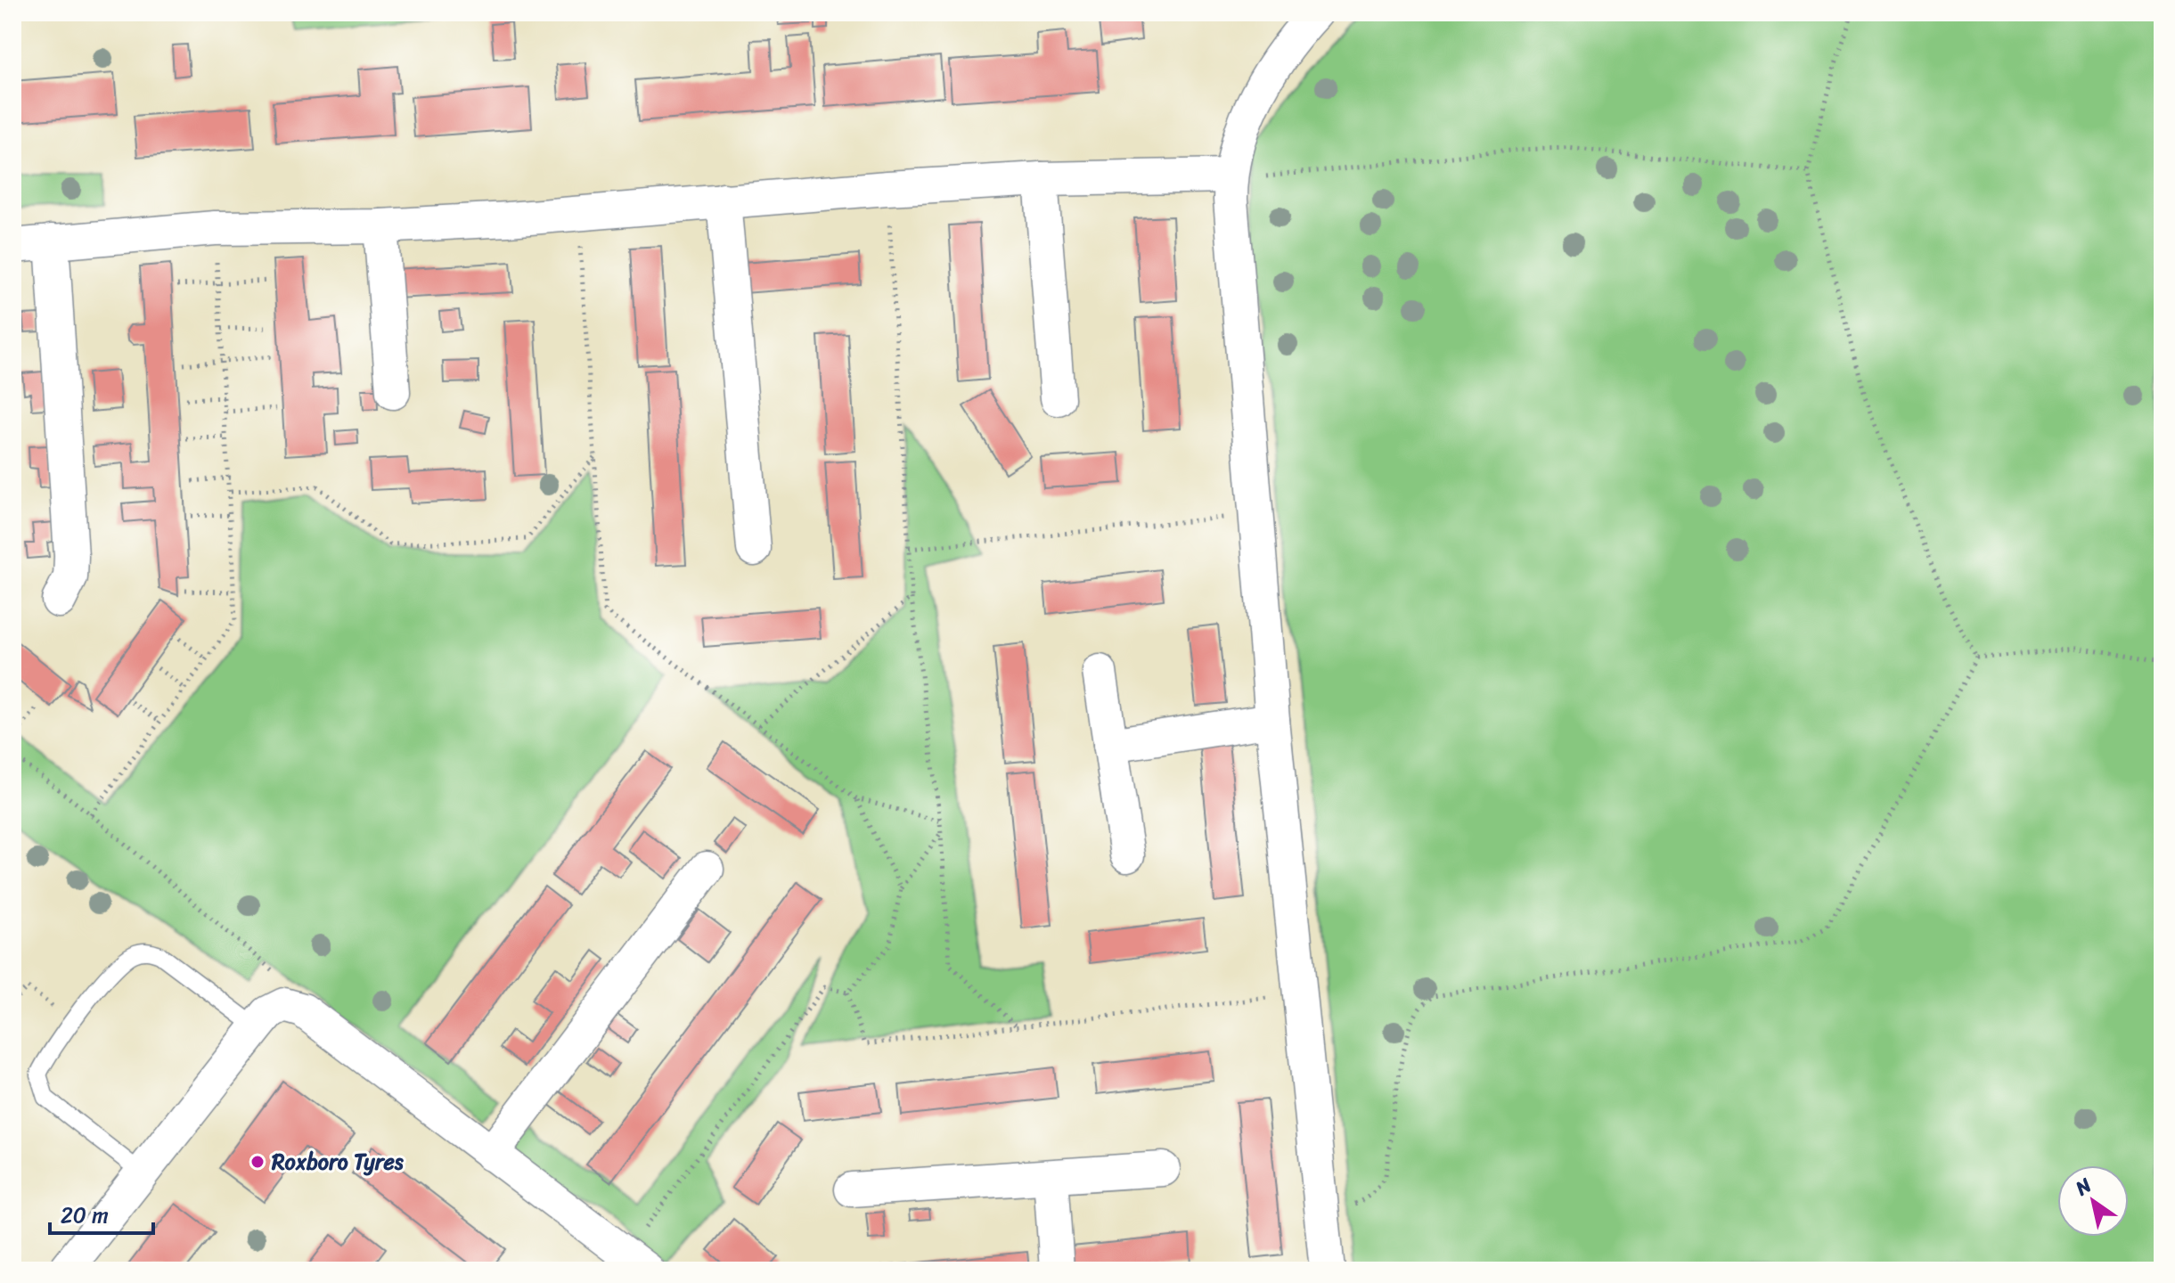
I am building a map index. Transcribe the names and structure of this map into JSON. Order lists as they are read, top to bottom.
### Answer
{
  "places": ["Roxboro Tyres"],
  "scale_bar": "20 m",
  "north": "top left"
}
